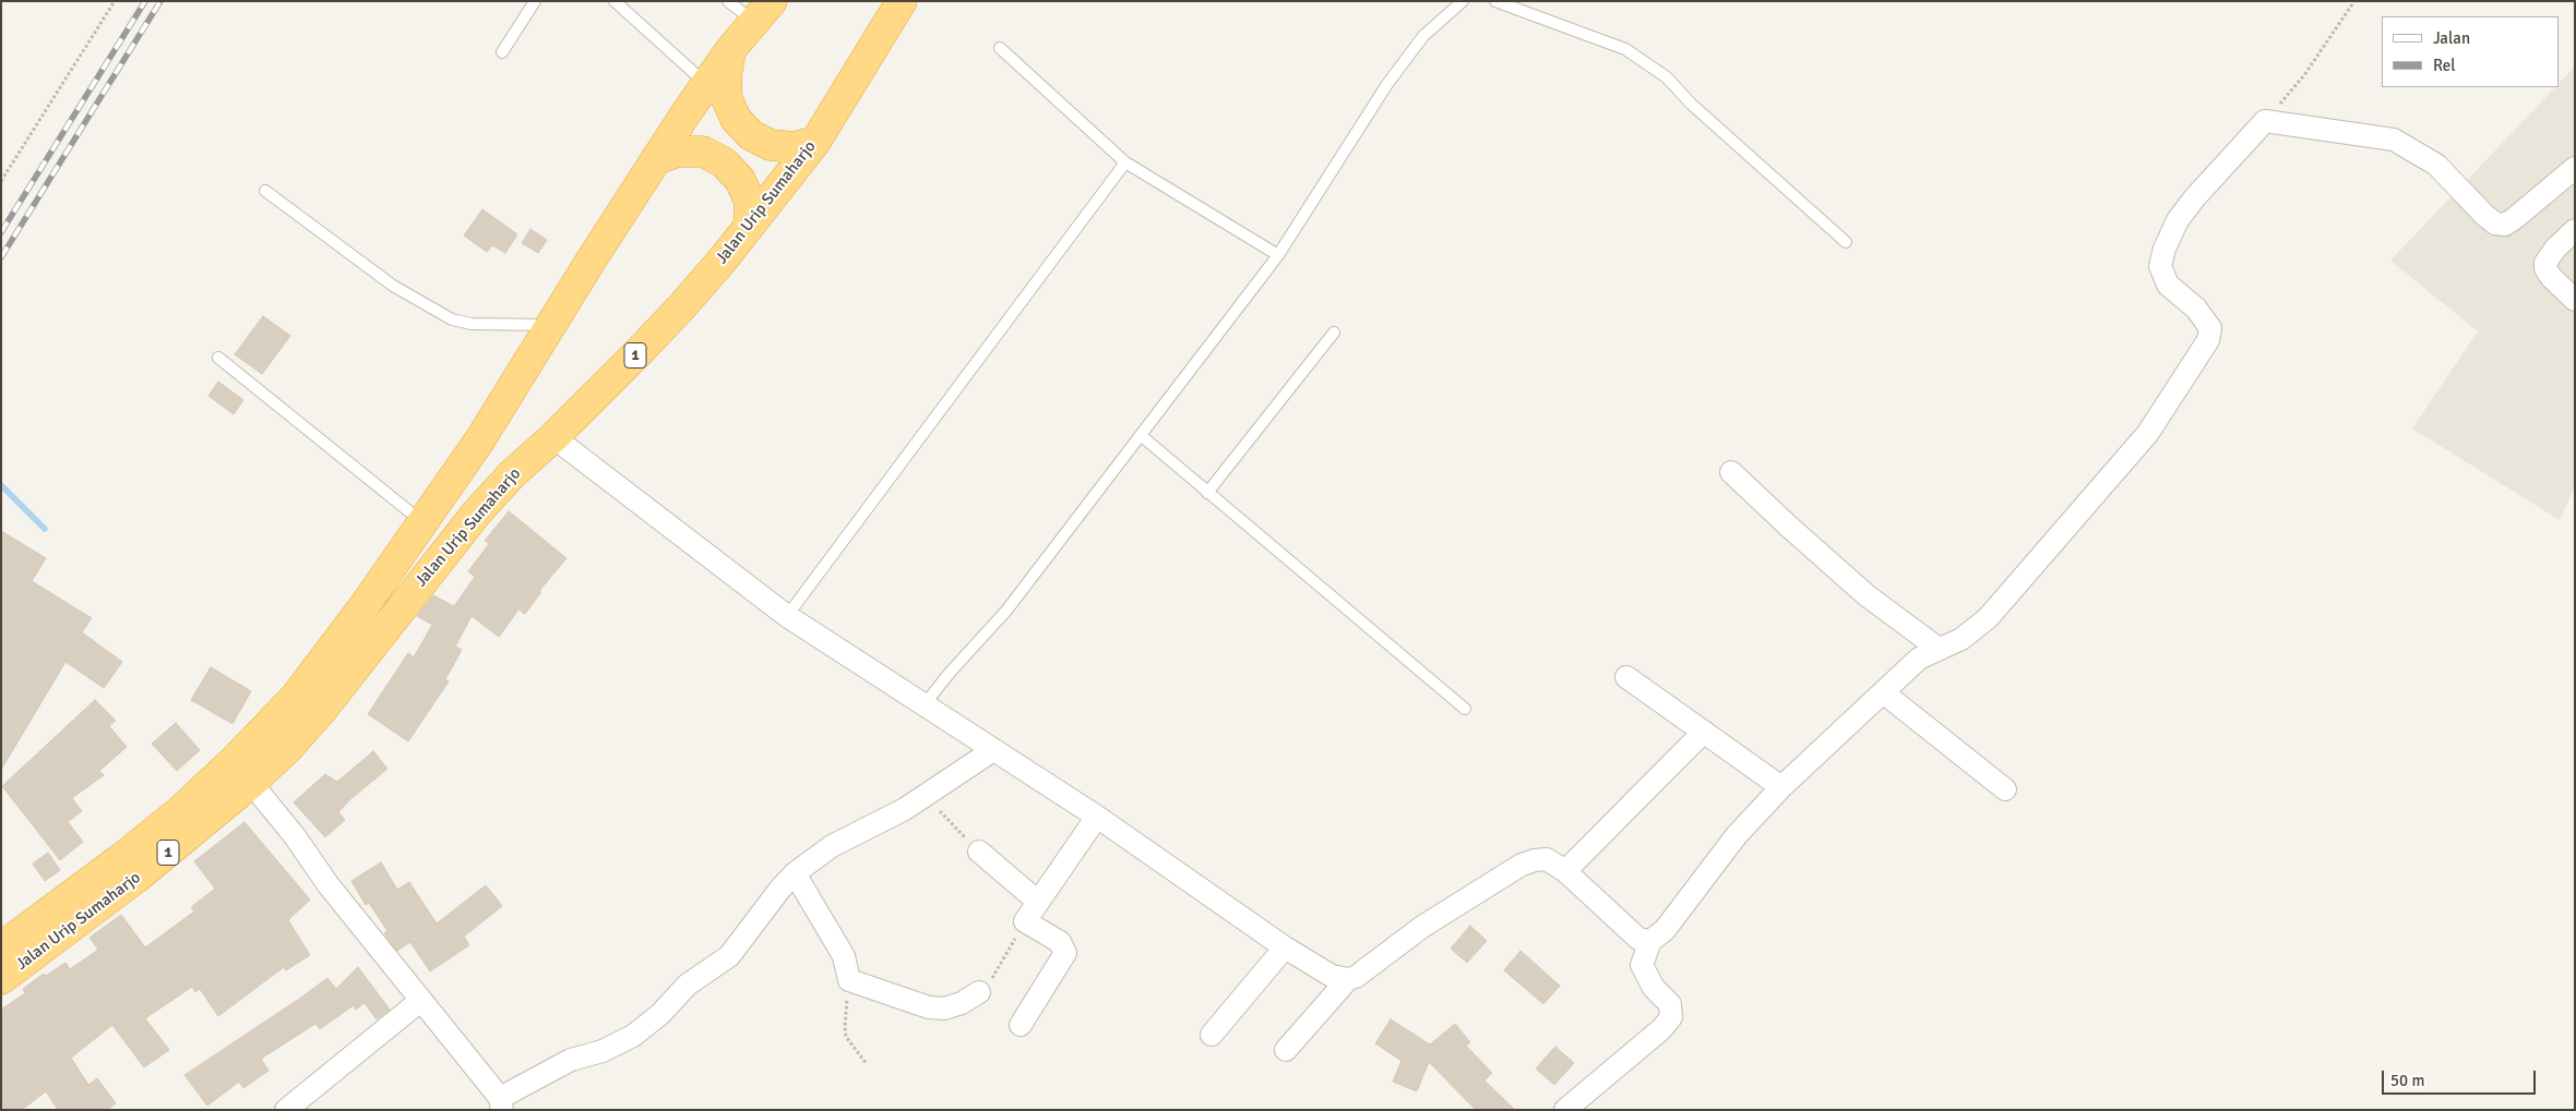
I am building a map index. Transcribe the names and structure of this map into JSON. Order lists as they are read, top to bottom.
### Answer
{
  "streets": {
    "highway": ["Jalan Urip Sumaharjo", "1"]
  },
  "legend": ["Jalan", "Rel"],
  "scale_bar": "50 m"
}
